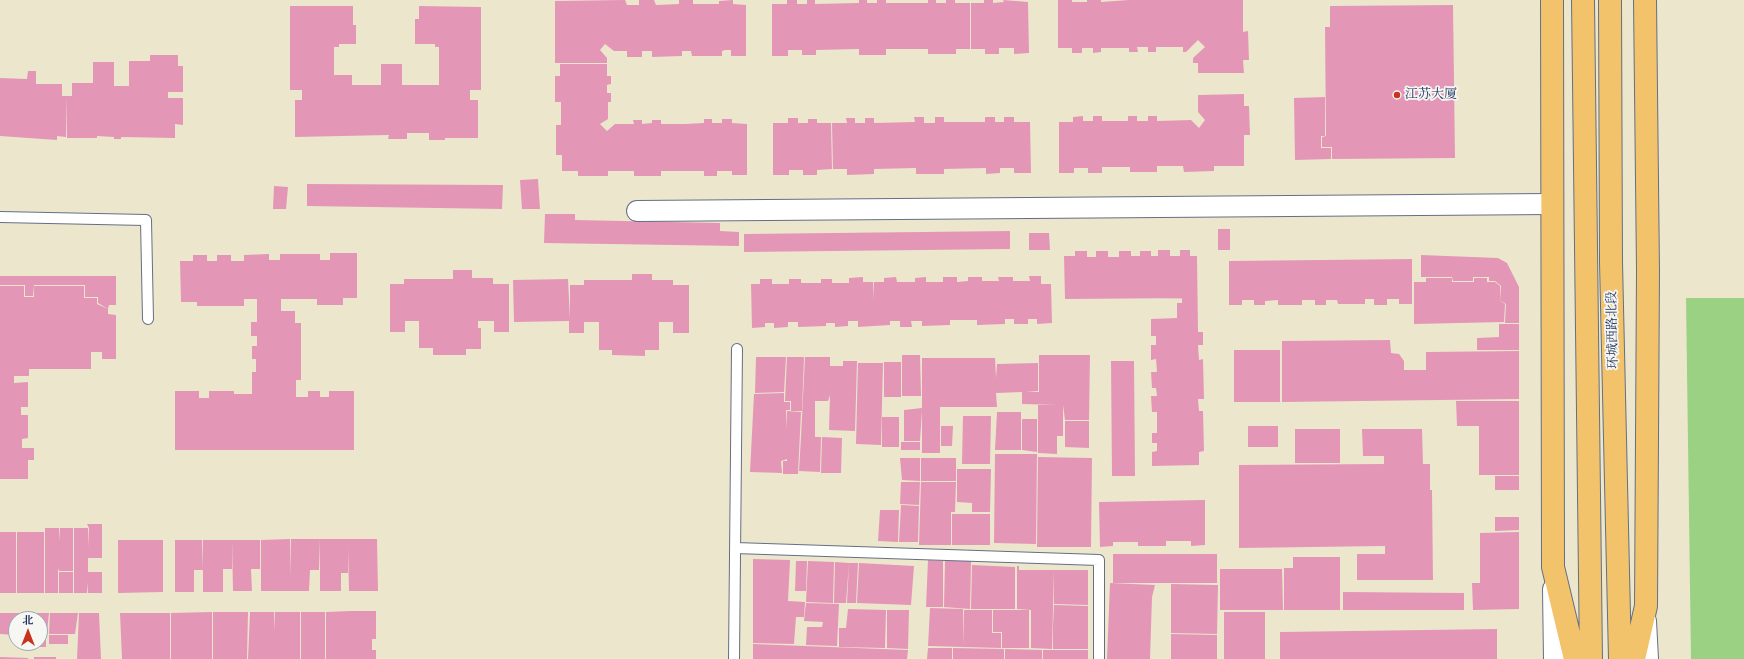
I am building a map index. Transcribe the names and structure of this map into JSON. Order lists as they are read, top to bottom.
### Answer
{
  "streets": {
    "main road": ["环城西路北段"]
  },
  "places": ["江苏大厦"],
  "north": "top"
}
